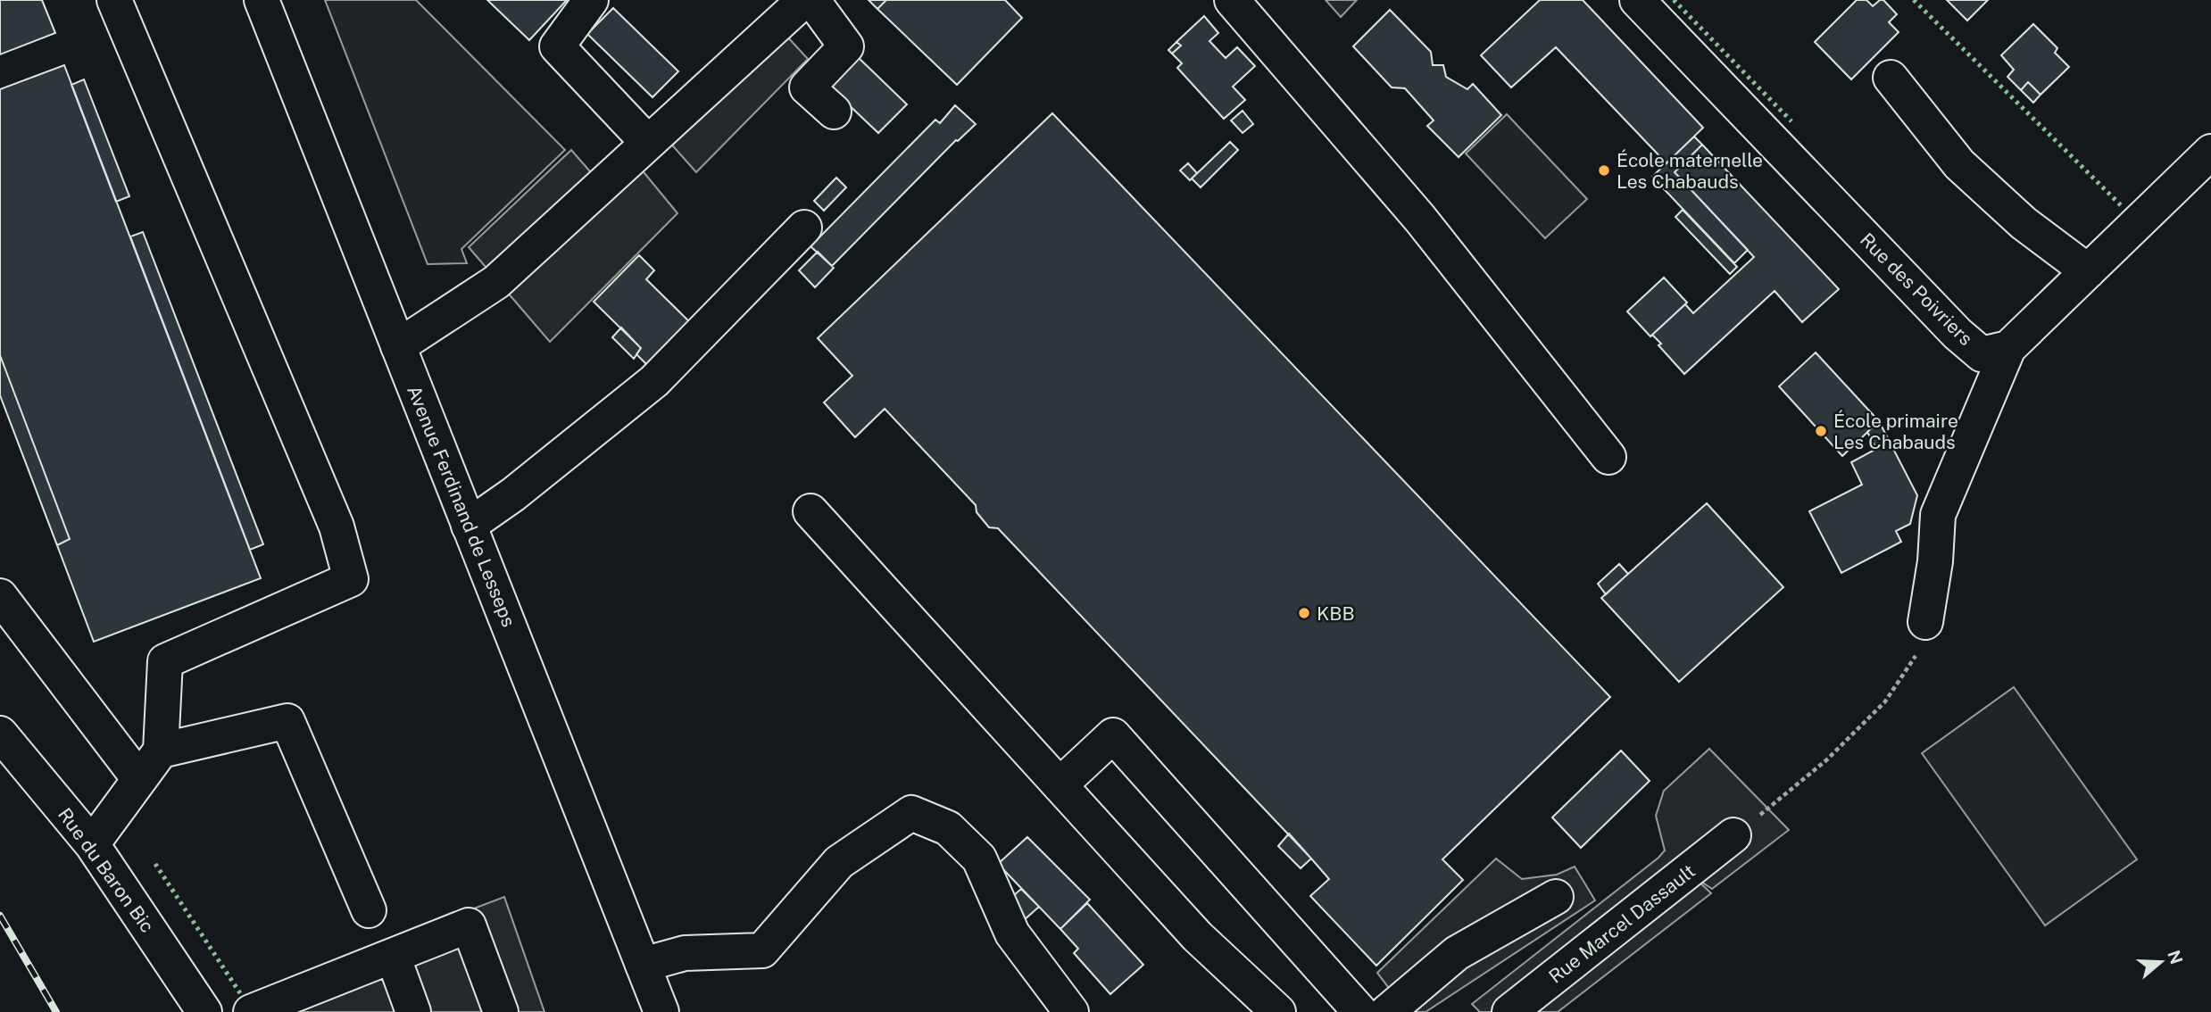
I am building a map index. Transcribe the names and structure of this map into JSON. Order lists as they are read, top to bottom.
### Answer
{
  "streets": {
    "street": [
      "Rue des Poivriers",
      "Avenue Ferdinand de Lesseps",
      "Rue du Baron Bic",
      "Rue Marcel Dassault"
    ]
  },
  "places": ["École maternelle Les Chabauds", "École primaire Les Chabauds", "KBB"],
  "north": "right"
}
